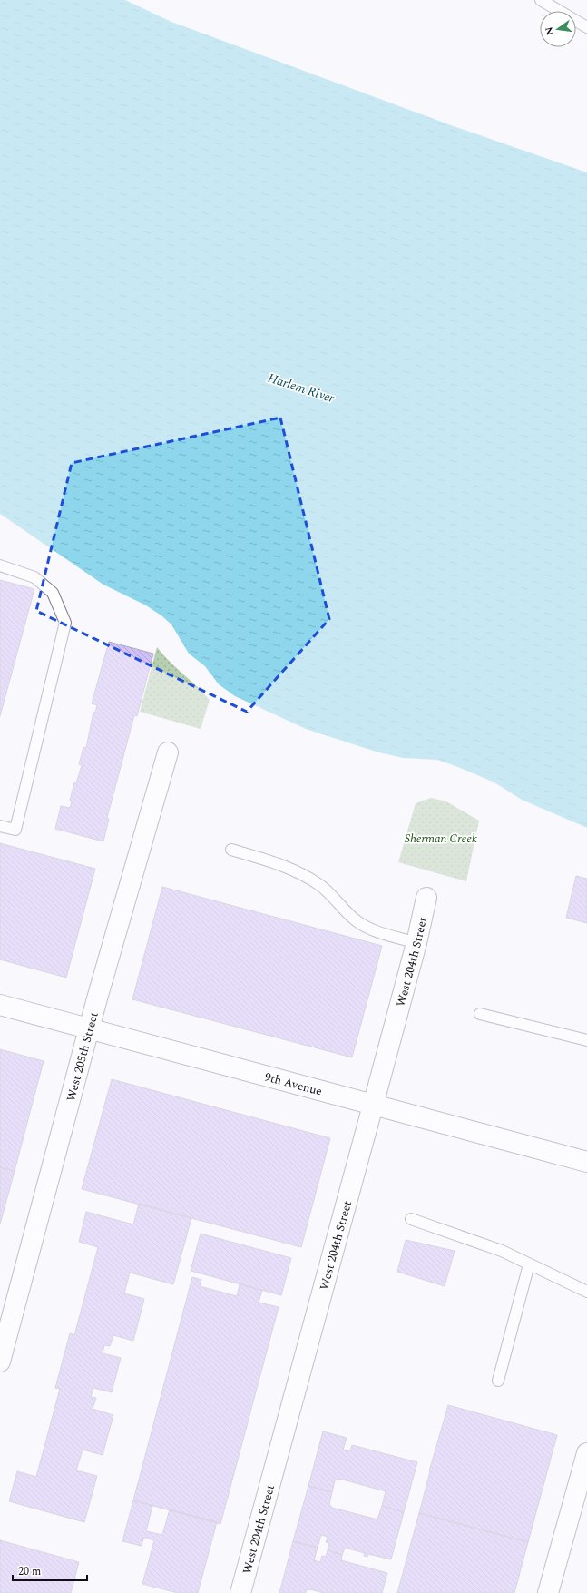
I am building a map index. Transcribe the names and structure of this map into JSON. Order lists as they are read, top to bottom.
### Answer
{
  "streets": {
    "street": ["West 204th Street", "West 205th Street", "9th Avenue"]
  },
  "crossings": [
    ["West 204th Street", "9th Avenue"],
    ["West 205th Street", "9th Avenue"]
  ],
  "water": ["Harlem River"],
  "parks": ["Sherman Creek"],
  "scale_bar": "20 m",
  "north": "left"
}
